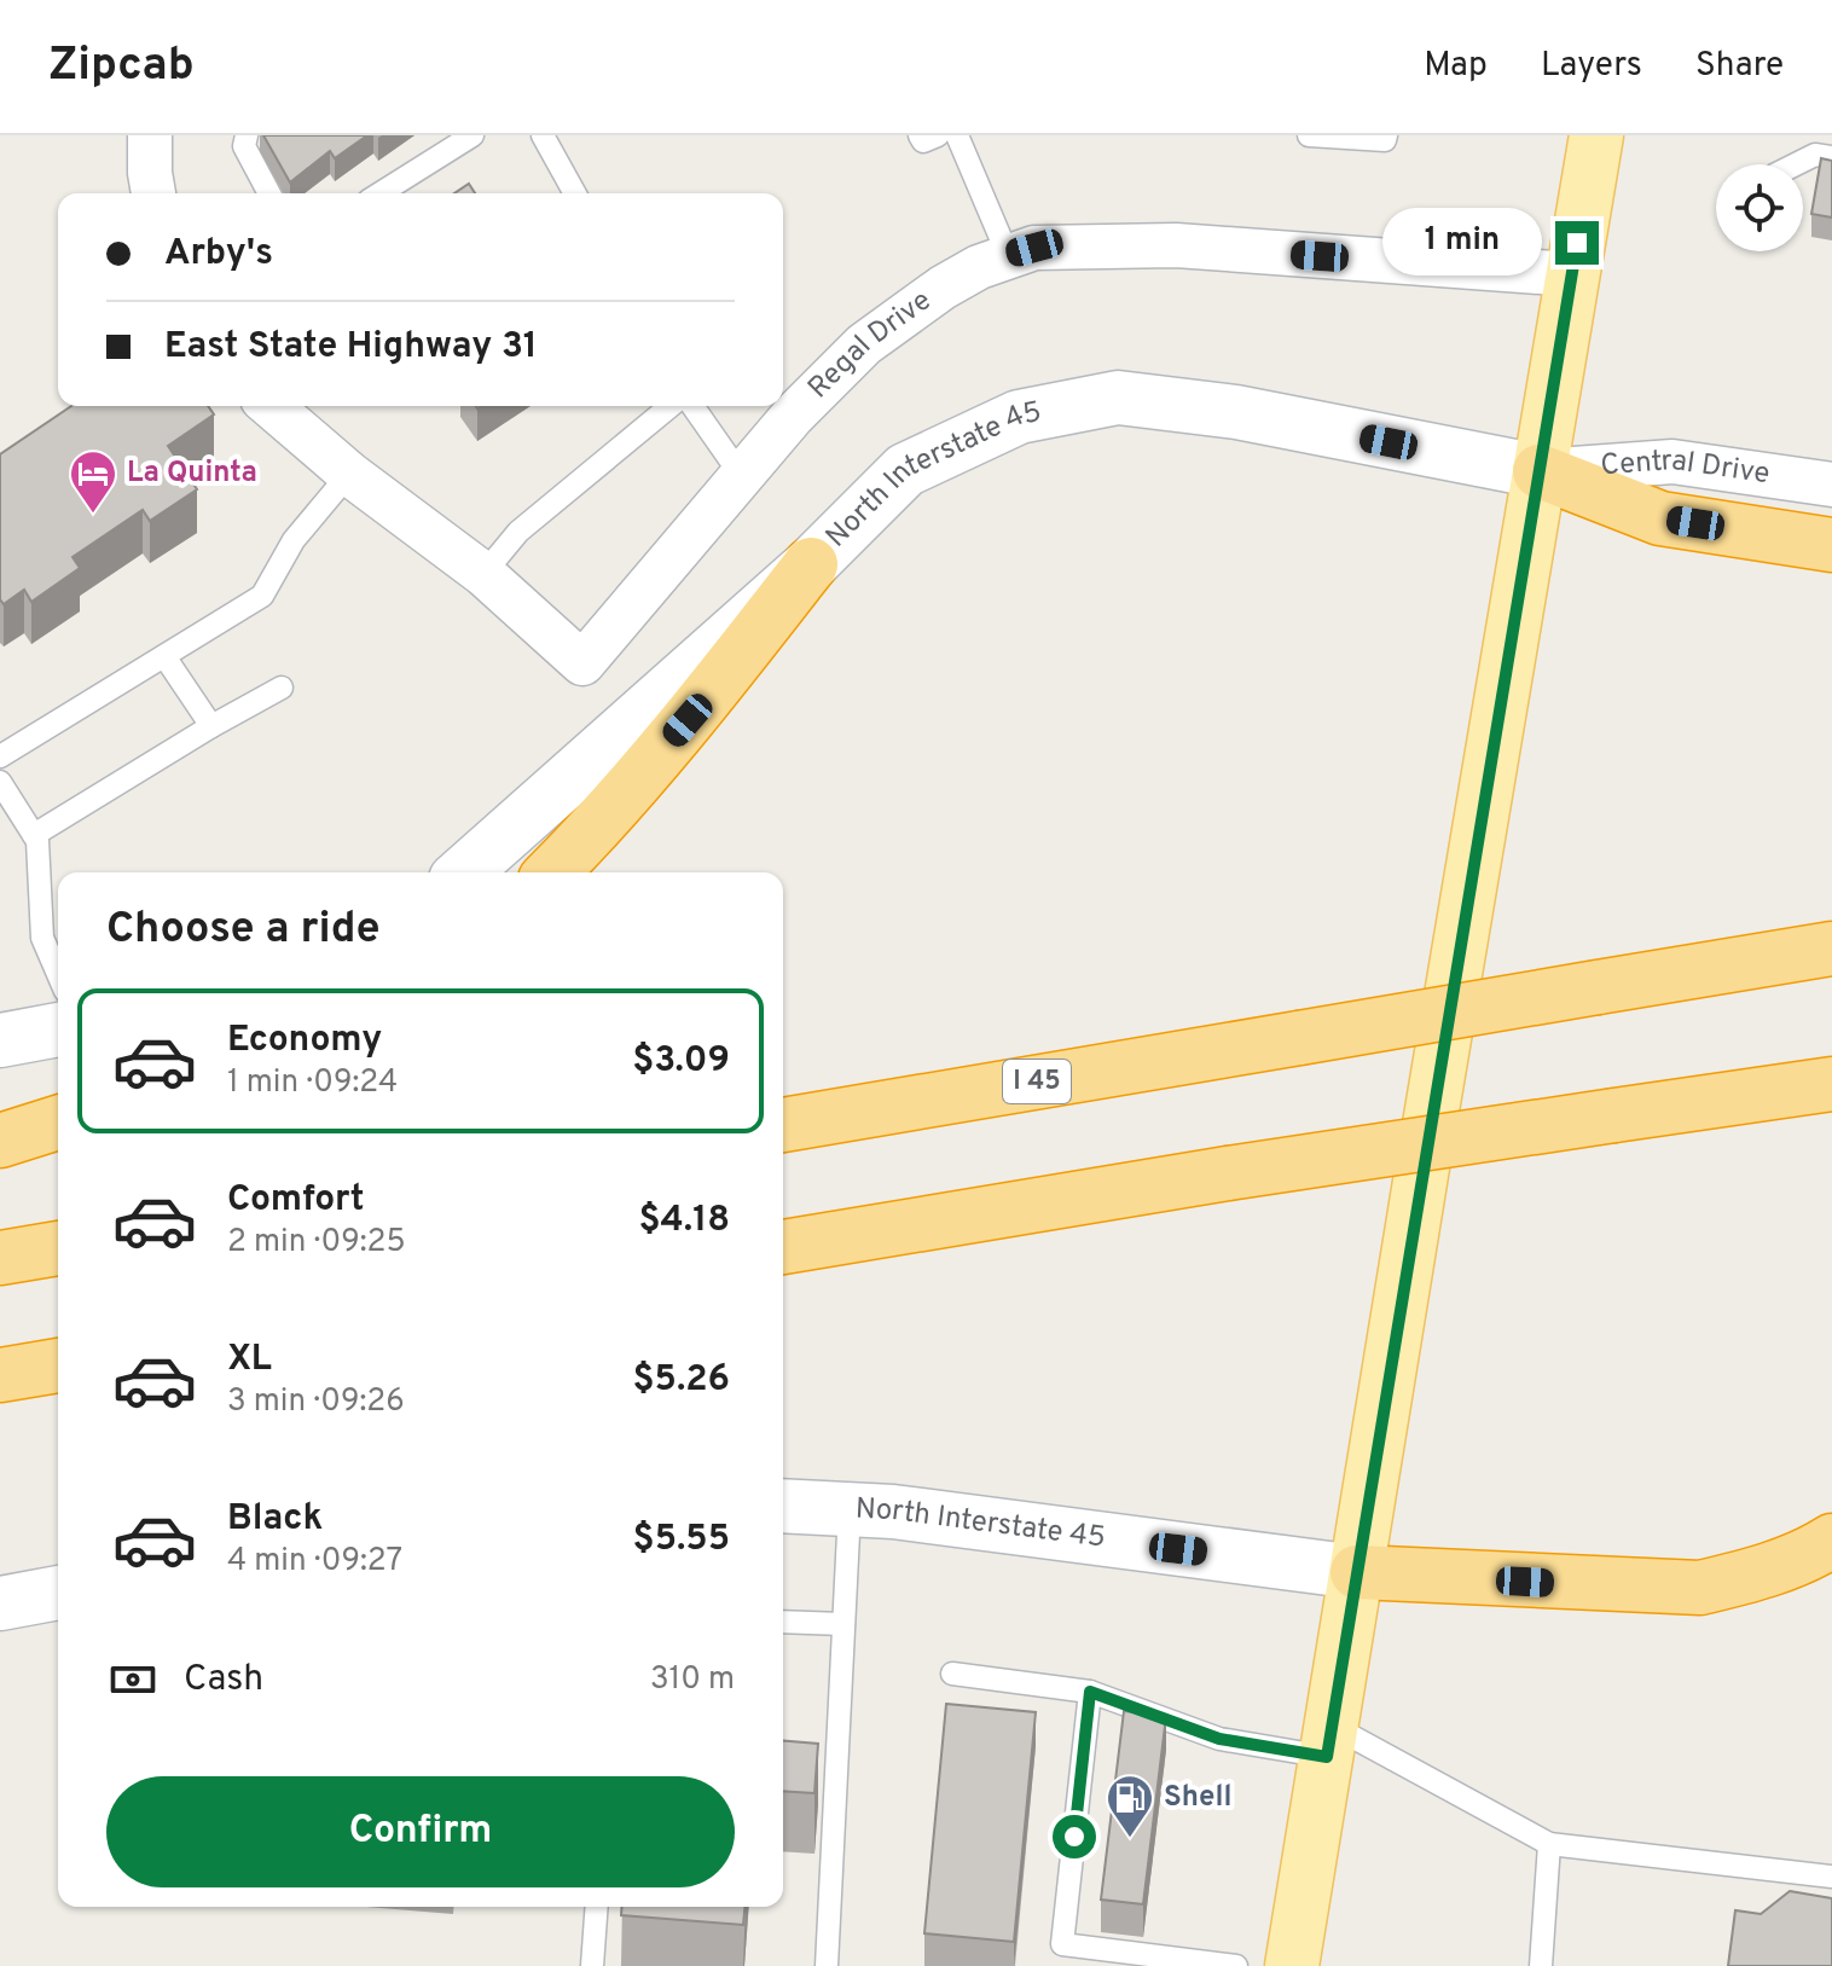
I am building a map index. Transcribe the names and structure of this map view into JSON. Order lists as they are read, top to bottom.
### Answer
{
  "streets": {
    "highway": ["I 45"],
    "main road": ["North Interstate 45"],
    "street": ["Regal Drive", "Central Drive"]
  },
  "crossings": [
    ["Central Drive", "North Interstate 45"]
  ],
  "places": {
    "hotel": ["La Quinta"],
    "fuel station": ["Shell"]
  },
  "page": {
    "header": "Zipcab",
    "nav": ["Map", "Layers", "Share"],
    "banner": ["Arby's", "East State Highway 31"],
    "bubble": "1 min",
    "heading": "Choose a ride",
    "list": [
      {
        "name": "Economy",
        "note": "1 min · 09:24",
        "value": "$3.09"
      },
      {
        "name": "Comfort",
        "note": "2 min · 09:25",
        "value": "$4.18"
      },
      {
        "name": "XL",
        "note": "3 min · 09:26",
        "value": "$5.26"
      },
      {
        "name": "Black",
        "note": "4 min · 09:27",
        "value": "$5.55"
      }
    ],
    "pay": ["Cash", "310 m"],
    "buttons": "Confirm"
  }
}
